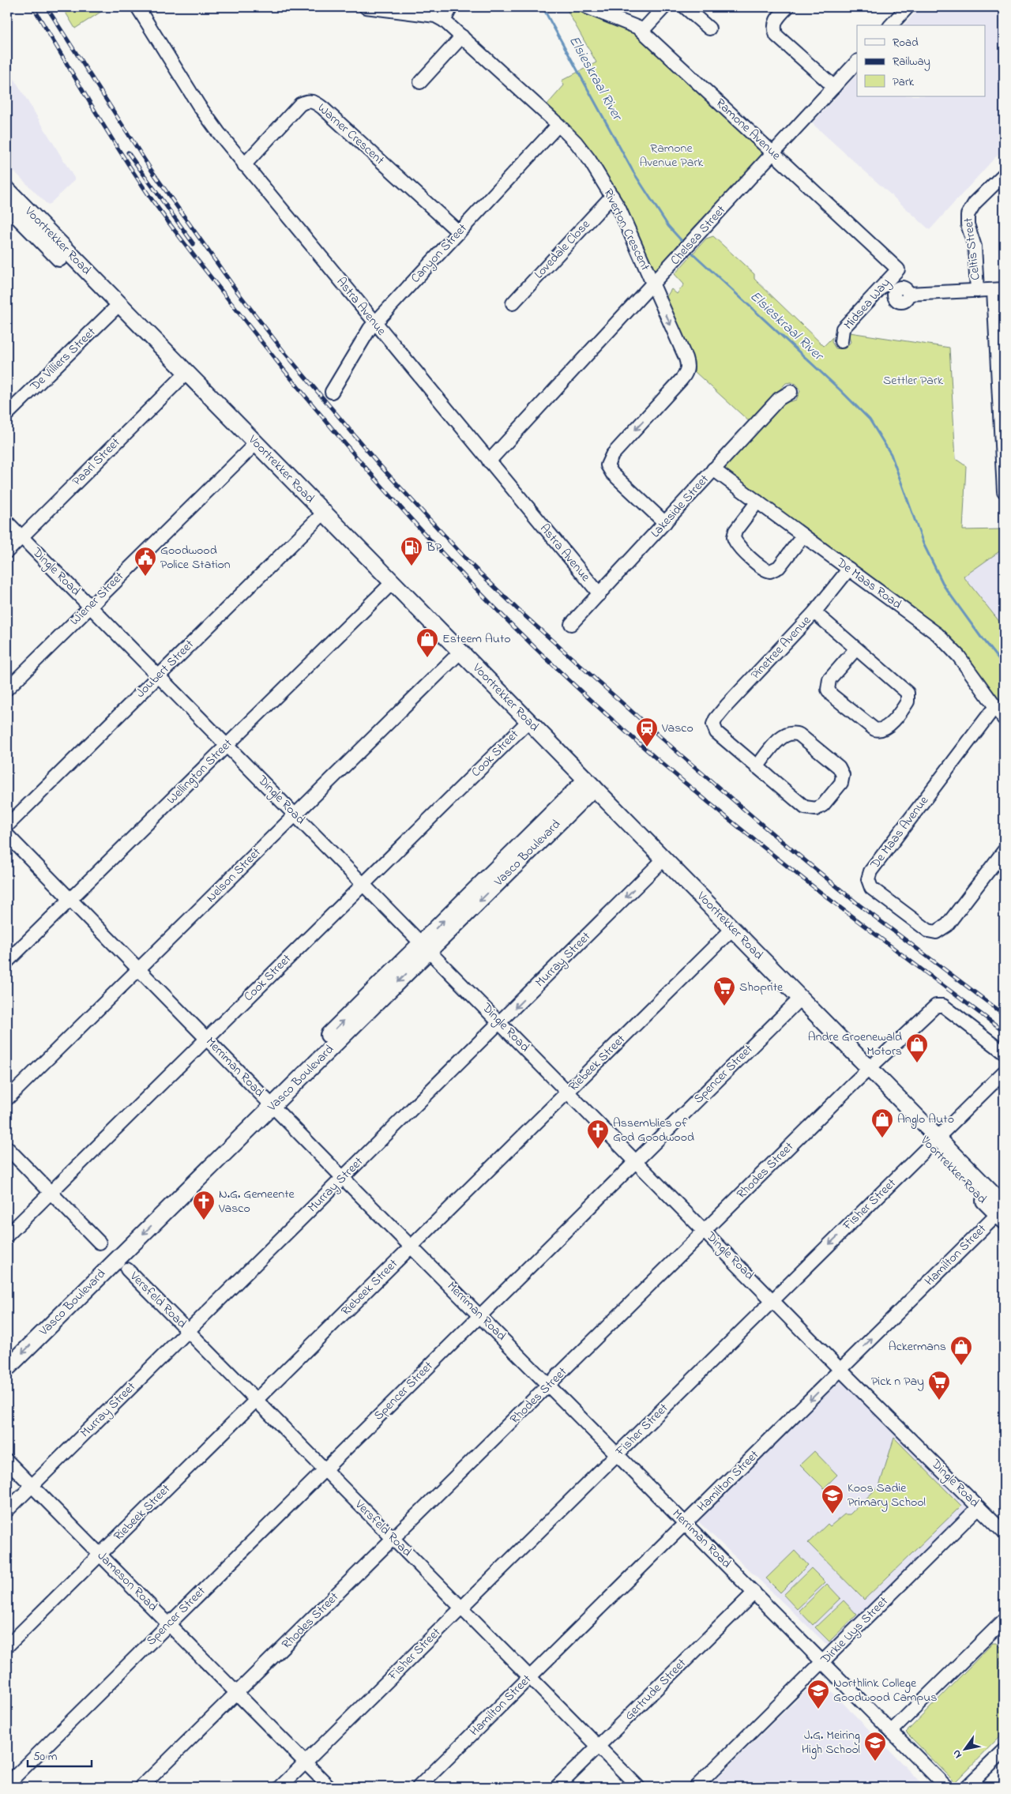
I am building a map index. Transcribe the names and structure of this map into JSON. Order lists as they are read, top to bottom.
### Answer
{
  "streets": {
    "main road": ["Voortrekker Road", "Vasco Boulevard"],
    "street": [
      "Ramone Avenue",
      "Warner Crescent",
      "Riverton Crescent",
      "Chelsea Street",
      "Celtis Street",
      "Lovedale Close",
      "Canyon Street",
      "Midsea Way",
      "Astra Avenue",
      "De Villiers Street",
      "Paarl Street",
      "Lakeside Street",
      "Dingle Road",
      "De Maas Road",
      "Wiener Street",
      "Pinetree Avenue",
      "Joubert Street",
      "Cook Street",
      "Wellington Street",
      "De Maas Avenue",
      "Nelson Street",
      "Murray Street",
      "Riebeek Street",
      "Merriman Road",
      "Spencer Street",
      "Rhodes Street",
      "Fisher Street",
      "Hamilton Street",
      "Versfeld Road",
      "Jameson Road",
      "Dirkie Uys Street",
      "Gertrude Street"
    ]
  },
  "crossings": [
    ["Ramone Avenue", "Chelsea Street"],
    ["Ramone Avenue", "Midsea Way"],
    ["Warner Crescent", "Canyon Street"],
    ["Warner Crescent", "Astra Avenue"],
    ["Riverton Crescent", "Chelsea Street"],
    ["Riverton Crescent", "Lovedale Close"],
    ["Riverton Crescent", "Canyon Street"],
    ["Riverton Crescent", "Lakeside Street"],
    ["Chelsea Street", "Astra Avenue"],
    ["Voortrekker Road", "De Villiers Street"],
    ["Voortrekker Road", "Paarl Street"],
    ["Voortrekker Road", "Wiener Street"],
    ["Voortrekker Road", "Joubert Street"],
    ["Voortrekker Road", "Cook Street"],
    ["Voortrekker Road", "Wellington Street"],
    ["Voortrekker Road", "Vasco Boulevard"],
    ["Voortrekker Road", "Nelson Street"],
    ["Voortrekker Road", "Murray Street"],
    ["Voortrekker Road", "Riebeek Street"],
    ["Voortrekker Road", "Spencer Street"],
    ["Voortrekker Road", "Rhodes Street"],
    ["Voortrekker Road", "Fisher Street"],
    ["Voortrekker Road", "Hamilton Street"],
    ["Canyon Street", "Astra Avenue"],
    ["Astra Avenue", "Lakeside Street"],
    ["Paarl Street", "Dingle Road"],
    ["Lakeside Street", "De Maas Road"],
    ["Dingle Road", "Wiener Street"],
    ["Dingle Road", "Joubert Street"],
    ["Dingle Road", "Cook Street"],
    ["Dingle Road", "Wellington Street"],
    ["Dingle Road", "Vasco Boulevard"],
    ["Dingle Road", "Nelson Street"],
    ["Dingle Road", "Murray Street"],
    ["Dingle Road", "Riebeek Street"],
    ["Dingle Road", "Spencer Street"],
    ["Dingle Road", "Rhodes Street"],
    ["Dingle Road", "Fisher Street"],
    ["Dingle Road", "Hamilton Street"],
    ["Dingle Road", "Dirkie Uys Street"],
    ["De Maas Road", "Pinetree Avenue"],
    ["De Maas Road", "De Maas Avenue"],
    ["Cook Street", "Merriman Road"],
    ["Wellington Street", "Merriman Road"],
    ["Vasco Boulevard", "Merriman Road"],
    ["Nelson Street", "Merriman Road"],
    ["Murray Street", "Merriman Road"],
    ["Murray Street", "Versfeld Road"],
    ["Murray Street", "Jameson Road"],
    ["Riebeek Street", "Merriman Road"],
    ["Riebeek Street", "Versfeld Road"],
    ["Riebeek Street", "Jameson Road"],
    ["Merriman Road", "Spencer Street"],
    ["Merriman Road", "Rhodes Street"],
    ["Merriman Road", "Fisher Street"],
    ["Merriman Road", "Hamilton Street"],
    ["Merriman Road", "Dirkie Uys Street"],
    ["Merriman Road", "Gertrude Street"],
    ["Spencer Street", "Versfeld Road"],
    ["Spencer Street", "Jameson Road"],
    ["Rhodes Street", "Versfeld Road"],
    ["Rhodes Street", "Jameson Road"],
    ["Fisher Street", "Versfeld Road"],
    ["Fisher Street", "Jameson Road"],
    ["Hamilton Street", "Versfeld Road"],
    ["Versfeld Road", "Gertrude Street"]
  ],
  "water": ["Elsieskraal River"],
  "parks": ["Ramone Avenue Park", "Settler Park"],
  "places": {
    "fuel station": ["BP"],
    "public building": ["Goodwood Police Station"],
    "shop": [
      "Esteem Auto",
      "Andre Groenewald Motors",
      "Anglo Auto",
      "Ackermans"
    ],
    "station": ["Vasco"],
    "supermarket": ["Shoprite", "Pick n Pay"],
    "church": ["Assemblies of God Goodwood", "N.G. Gemeente Vasco"],
    "school or university": ["Koos Sadie Primary School", "Northlink College Goodwood Campus", "J.G. Meiring High School"]
  },
  "legend": ["Road", "Railway", "Park"],
  "scale_bar": "50 m",
  "north": "bottom left"
}
